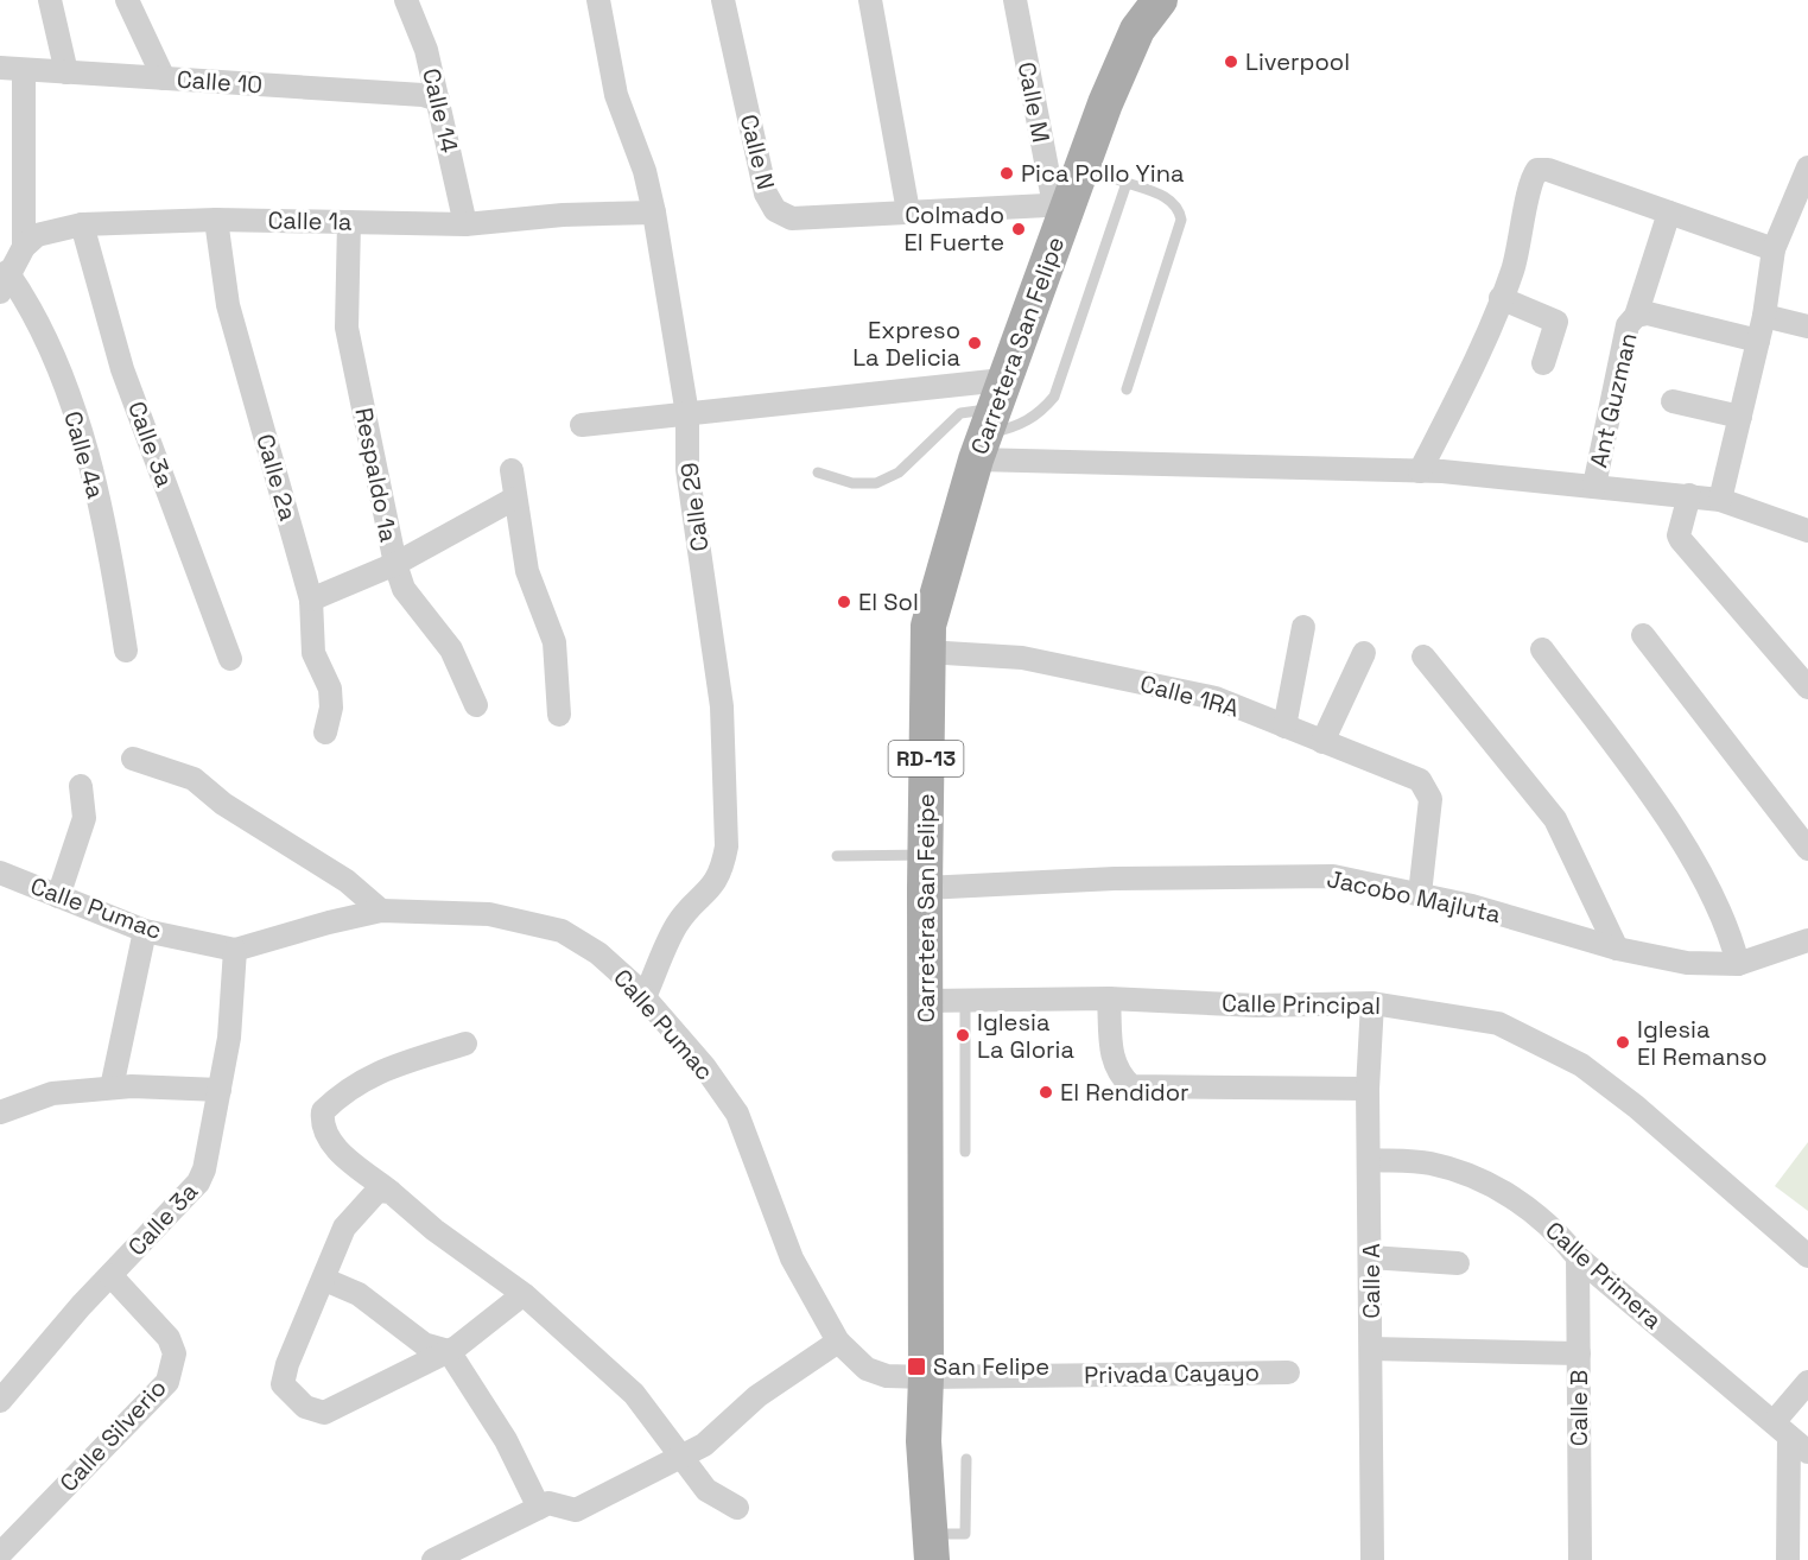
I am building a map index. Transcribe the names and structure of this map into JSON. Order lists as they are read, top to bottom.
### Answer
{
  "streets": {
    "main road": ["Carretera San Felipe", "RD-13"],
    "street": [
      "Calle 10",
      "Calle M",
      "Calle 14",
      "Calle N",
      "Calle 1a",
      "Ant Guzman",
      "Calle 3a",
      "Calle 4a",
      "Respaldo 1a",
      "Calle 2a",
      "Calle 29",
      "Calle 1RA",
      "Jacobo Majluta",
      "Calle Pumac",
      "Calle Principal",
      "Calle Primera",
      "Calle A",
      "Privada Cayayo",
      "Calle B",
      "Calle Silverio"
    ]
  },
  "crossings": [
    ["Calle 10", "Calle 14"],
    ["Calle M", "Calle N"],
    ["Calle M", "Carretera San Felipe"],
    ["Calle 14", "Calle 1a"],
    ["Calle N", "Carretera San Felipe"],
    ["Calle 1a", "Calle 3a"],
    ["Calle 1a", "Calle 4a"],
    ["Calle 1a", "Respaldo 1a"],
    ["Calle 1a", "Calle 2a"],
    ["Calle 1a", "Calle 29"],
    ["Carretera San Felipe", "Calle 1RA"],
    ["Carretera San Felipe", "Jacobo Majluta"],
    ["Carretera San Felipe", "Calle Pumac"],
    ["Carretera San Felipe", "Calle Principal"],
    ["Carretera San Felipe", "Privada Cayayo"],
    ["Calle 3a", "Calle Pumac"],
    ["Calle 3a", "Calle Silverio"],
    ["Calle 29", "Calle Pumac"],
    ["Calle 1RA", "Jacobo Majluta"],
    ["Calle Pumac", "Privada Cayayo"],
    ["Calle Principal", "Calle A"],
    ["Calle Primera", "Calle A"],
    ["Calle Primera", "Calle B"]
  ],
  "places": {
    "other": [
      "Liverpool",
      "Pica Pollo Yina",
      "Colmado El Fuerte",
      "Expreso La Delicia",
      "El Sol",
      "Iglesia La Gloria",
      "Iglesia El Remanso",
      "El Rendidor"
    ],
    "transit": ["San Felipe"]
  }
}
